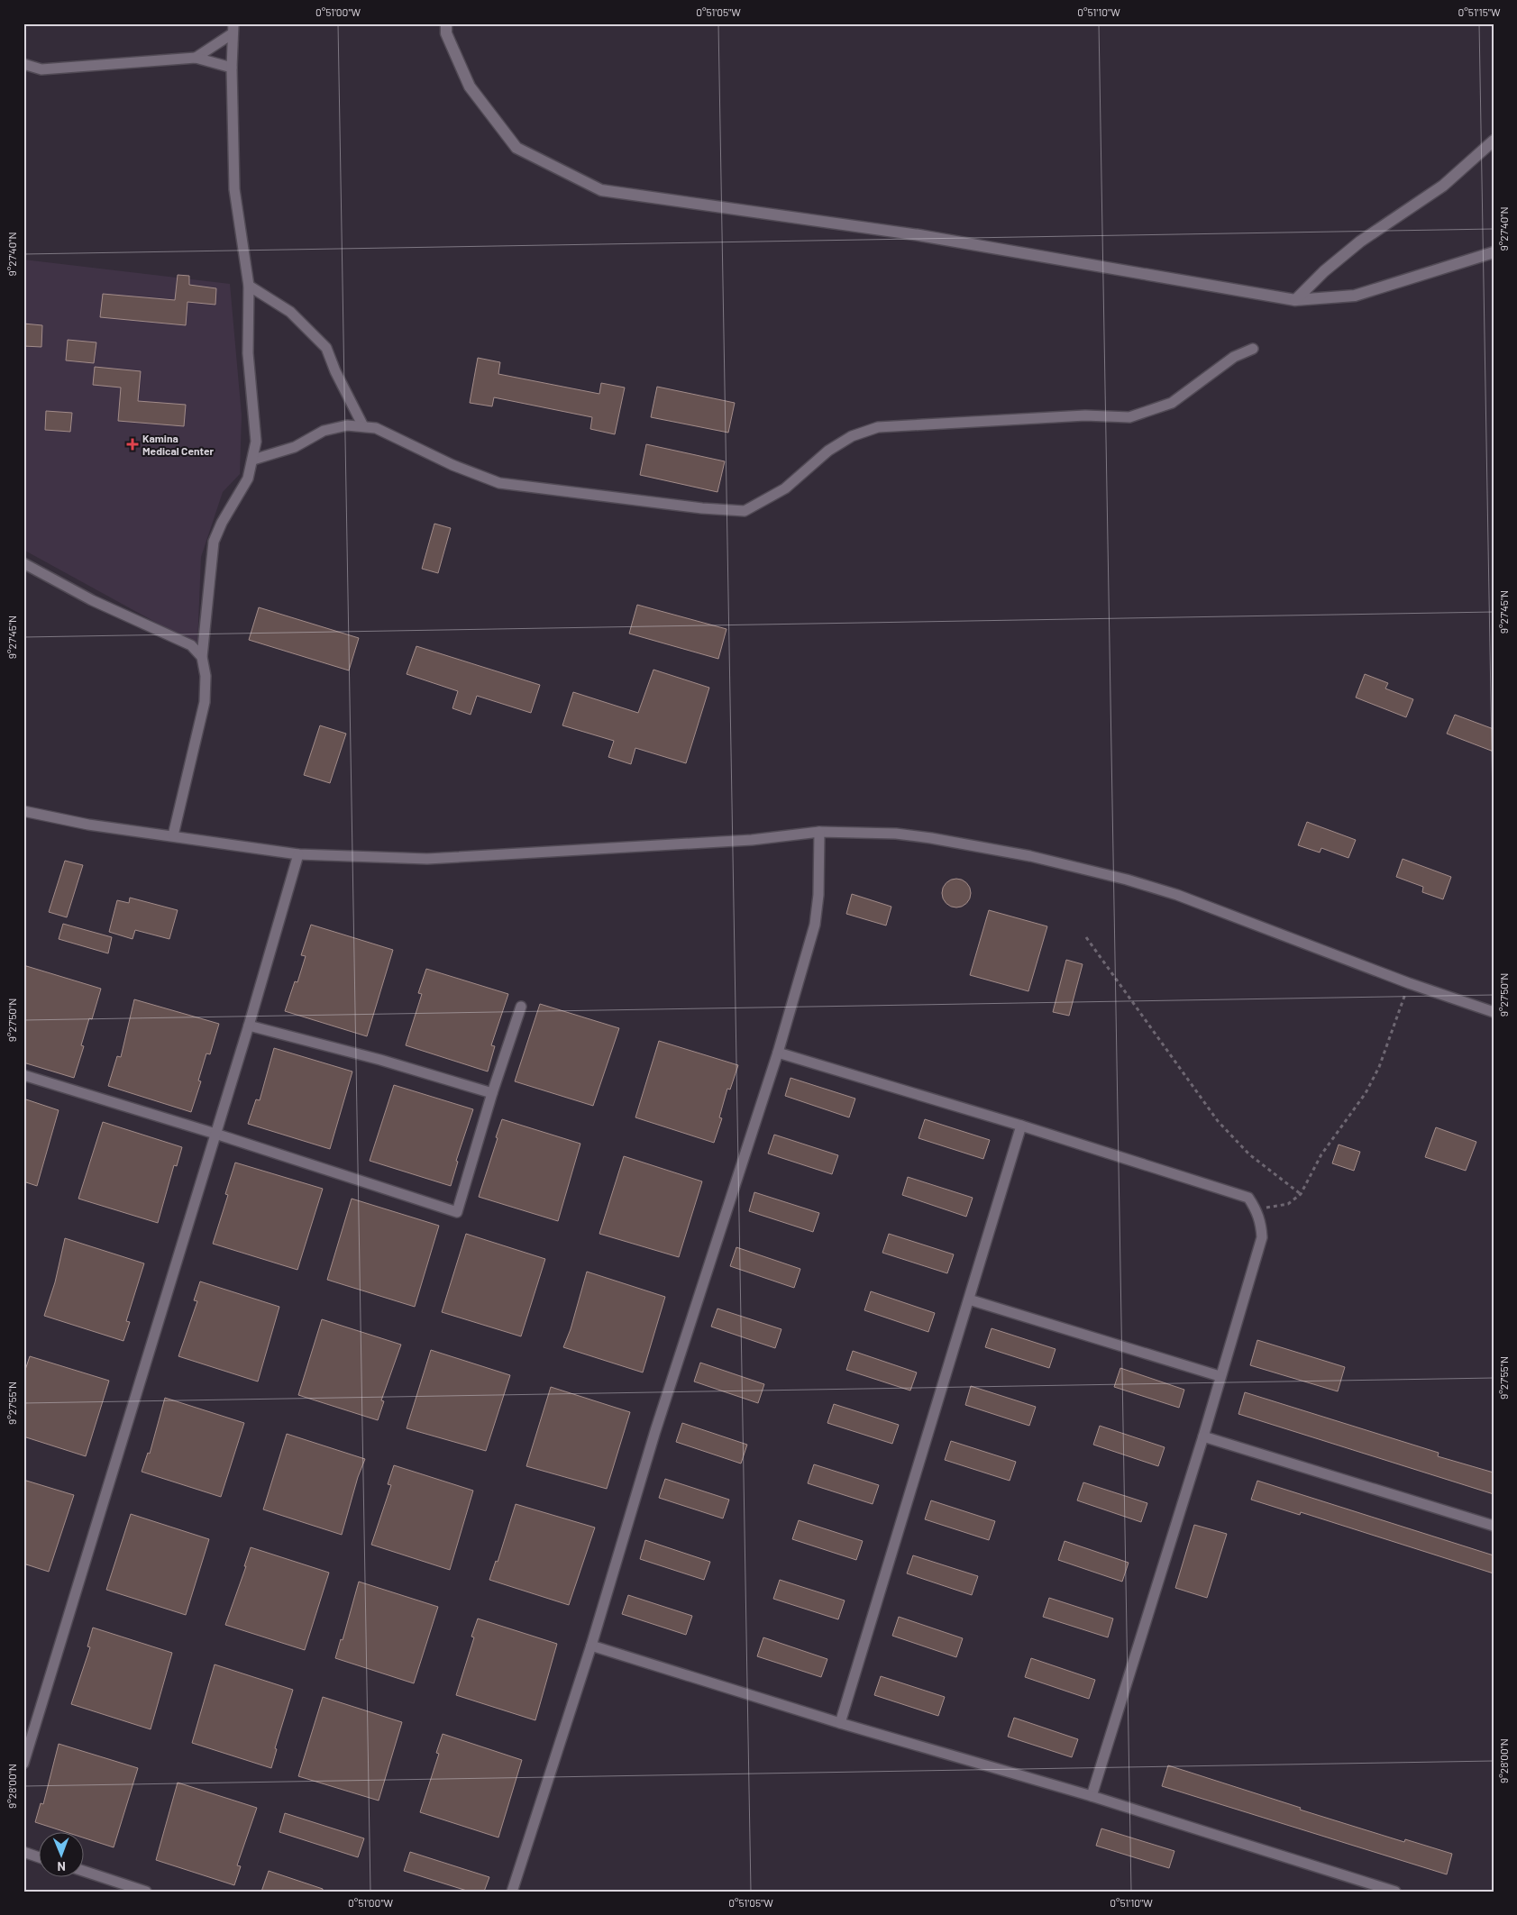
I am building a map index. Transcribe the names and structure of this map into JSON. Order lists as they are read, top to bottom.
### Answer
{
  "places": {
    "health": ["Kamina Medical Center"]
  },
  "north": "bottom",
  "coordinates": [
    "0°51'00\"W",
    "0°51'05\"W",
    "0°51'10\"W",
    "0°51'15\"W",
    "9°27'40\"N",
    "9°27'45\"N",
    "9°27'50\"N",
    "9°27'55\"N",
    "9°28'00\"N"
  ]
}
